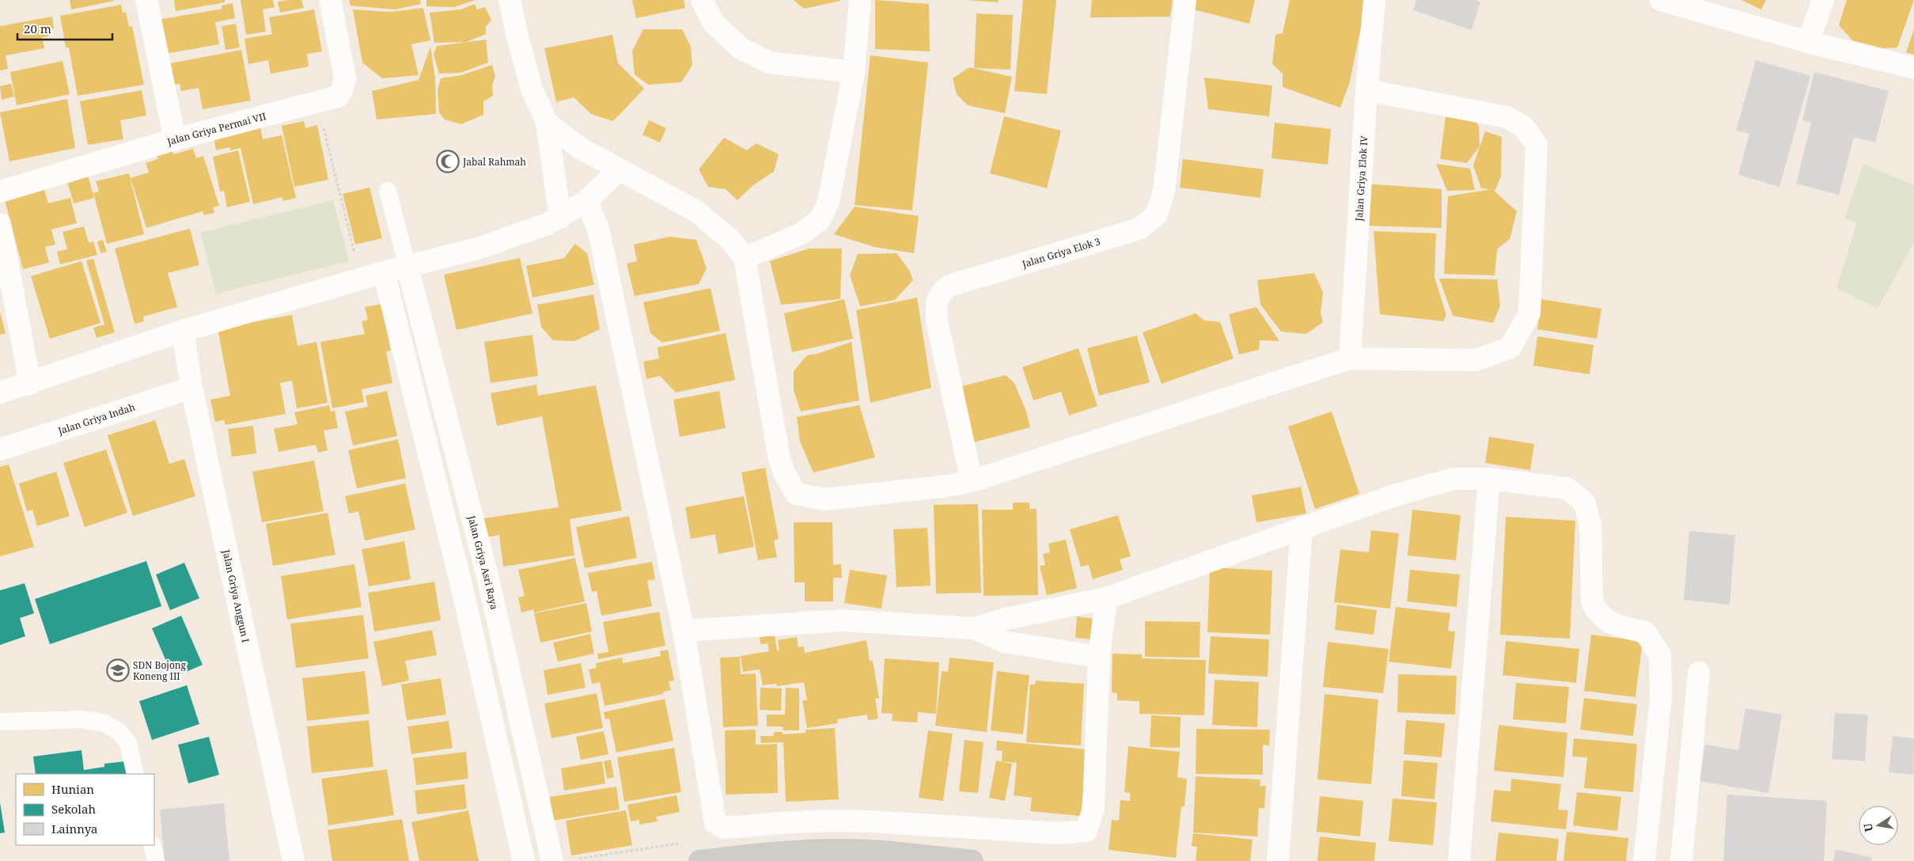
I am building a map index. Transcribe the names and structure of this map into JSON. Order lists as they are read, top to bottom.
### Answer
{
  "streets": {
    "street": [
      "Jalan Griya Permai VII",
      "Jalan Griya Elok IV",
      "Jalan Griya Elok 3",
      "Jalan Griya Indah",
      "Jalan Griya Asri Raya",
      "Jalan Griya Anggun I"
    ]
  },
  "crossings": [
    ["Jalan Griya Indah", "Jalan Griya Anggun I"]
  ],
  "places": {
    "mosque": ["Jabal Rahmah"],
    "school or university": ["SDN Bojong Koneng III"]
  },
  "legend": ["Hunian", "Sekolah", "Lainnya"],
  "scale_bar": "20 m",
  "north": "left"
}
